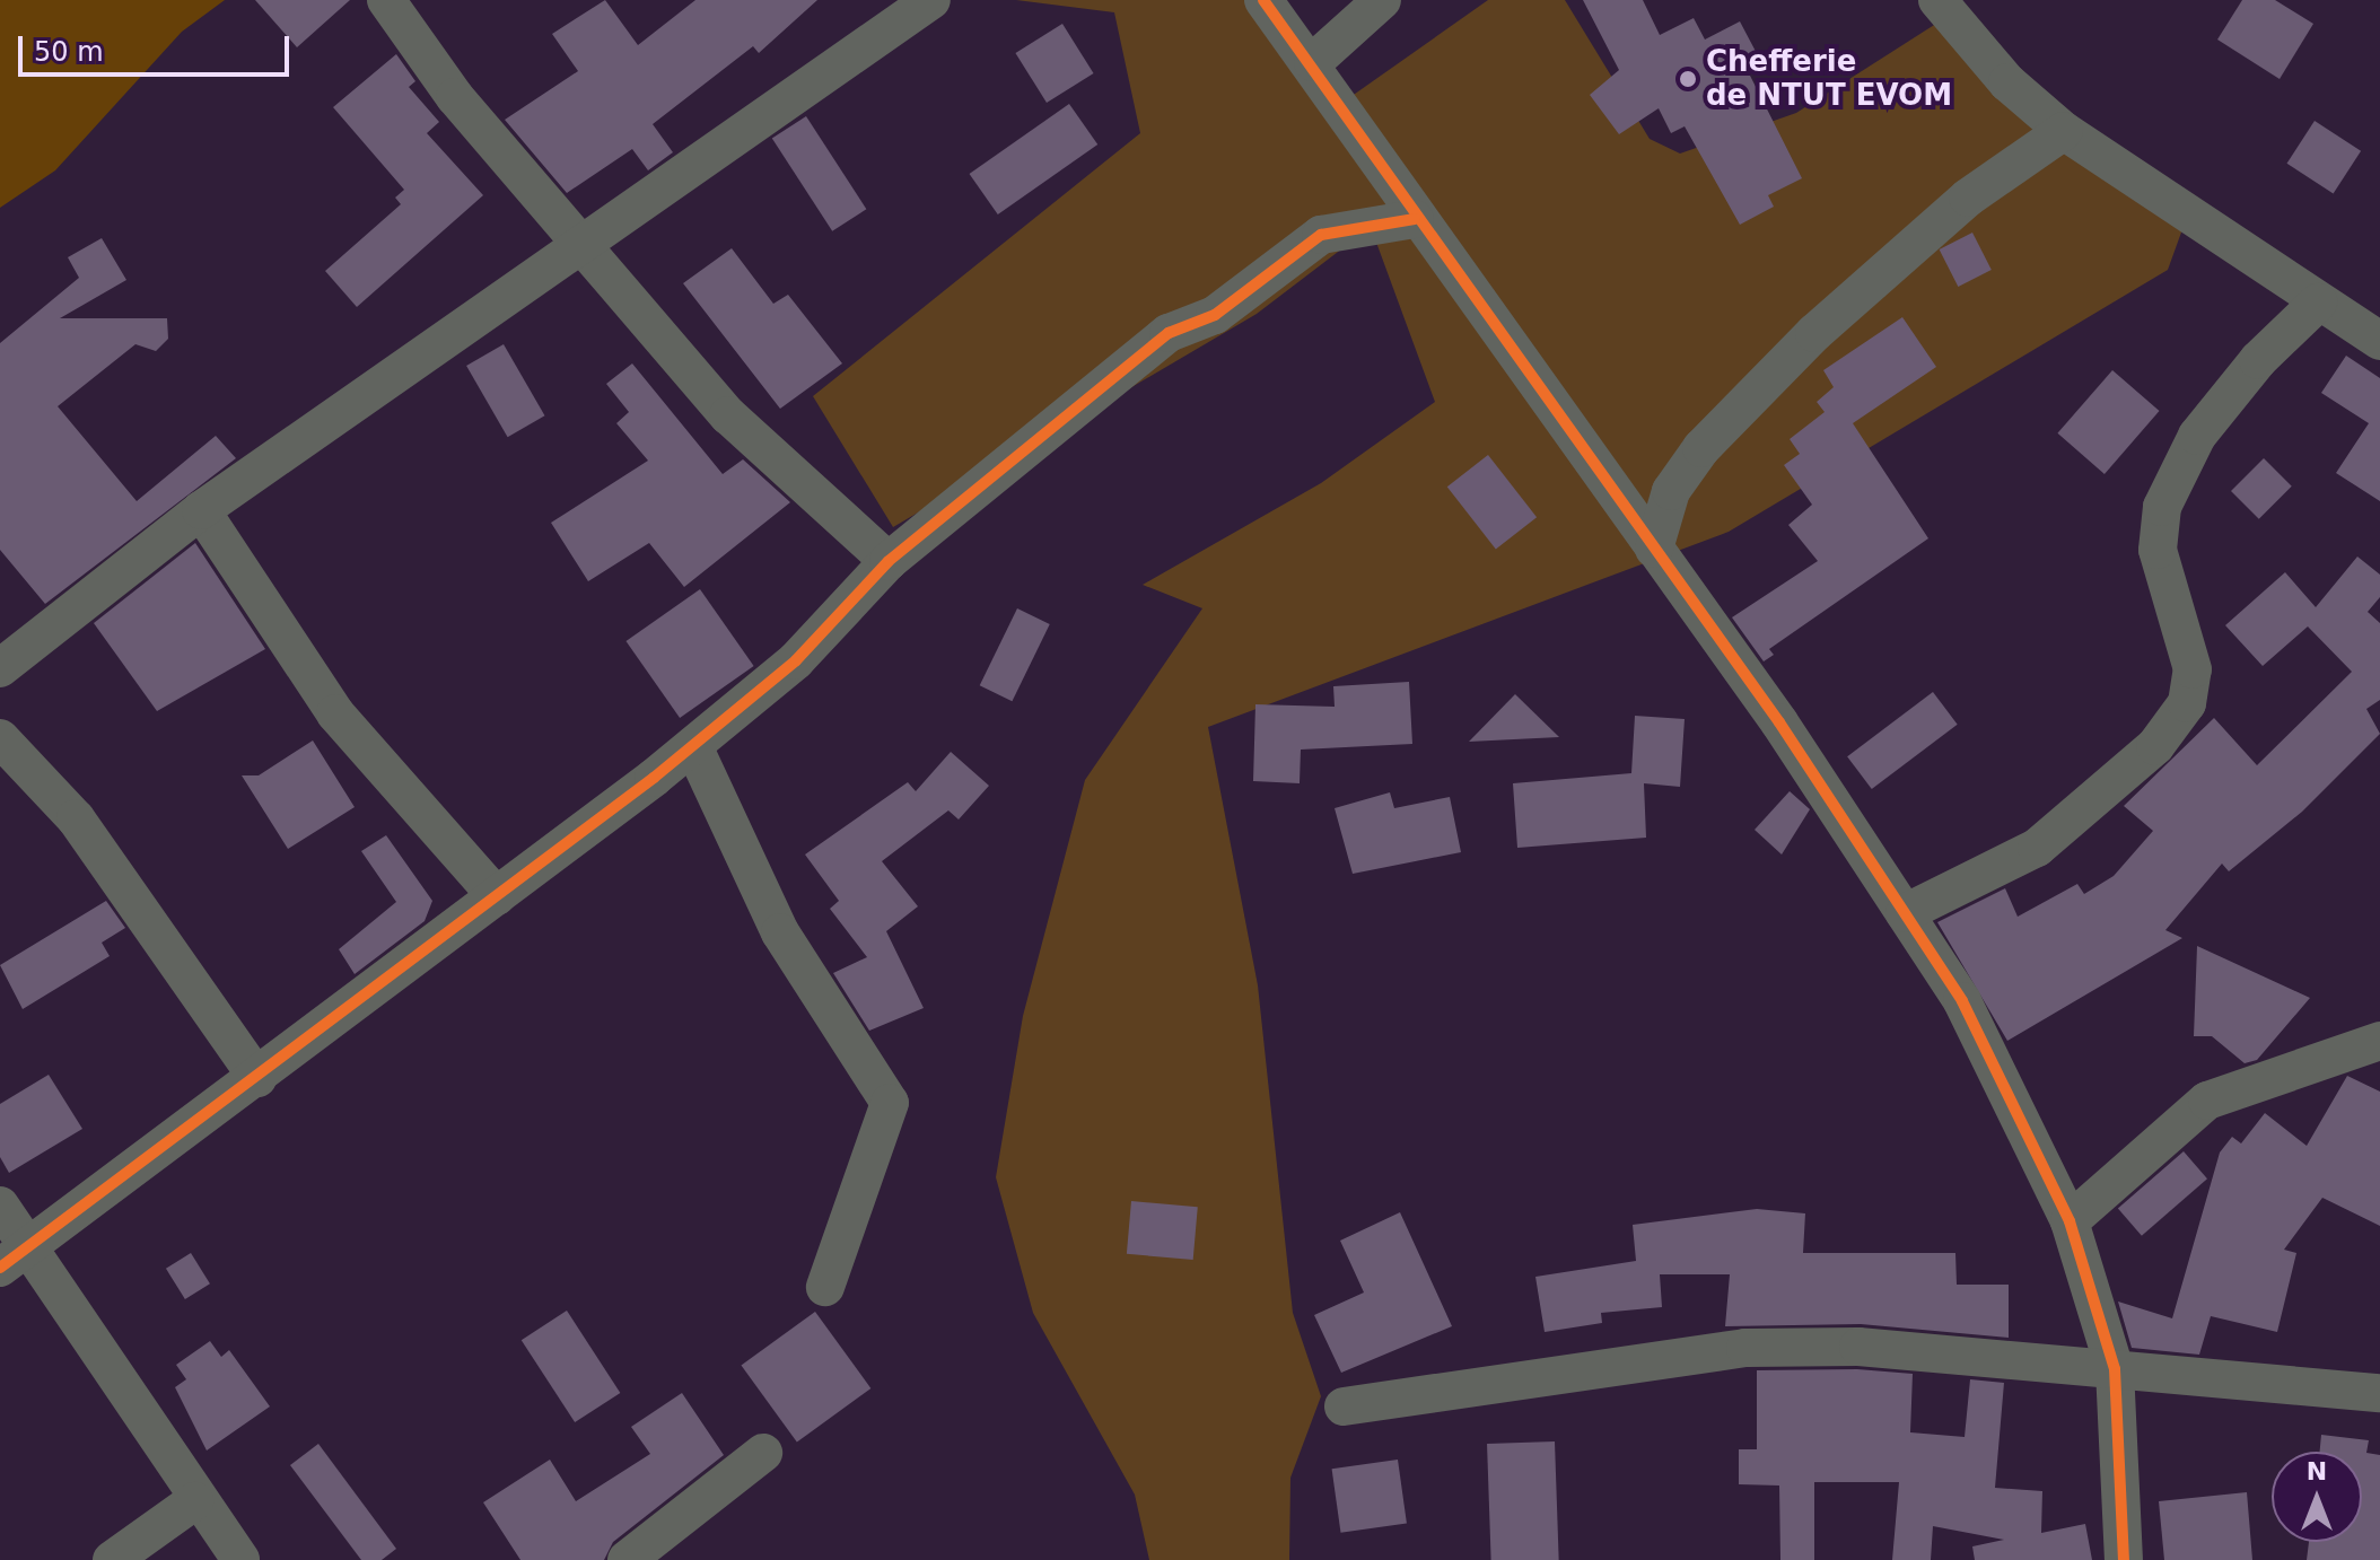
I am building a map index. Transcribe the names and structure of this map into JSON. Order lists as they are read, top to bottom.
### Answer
{
  "places": ["Chefferie de NTUT EVOM"],
  "scale_bar": "50 m",
  "north": "top"
}
